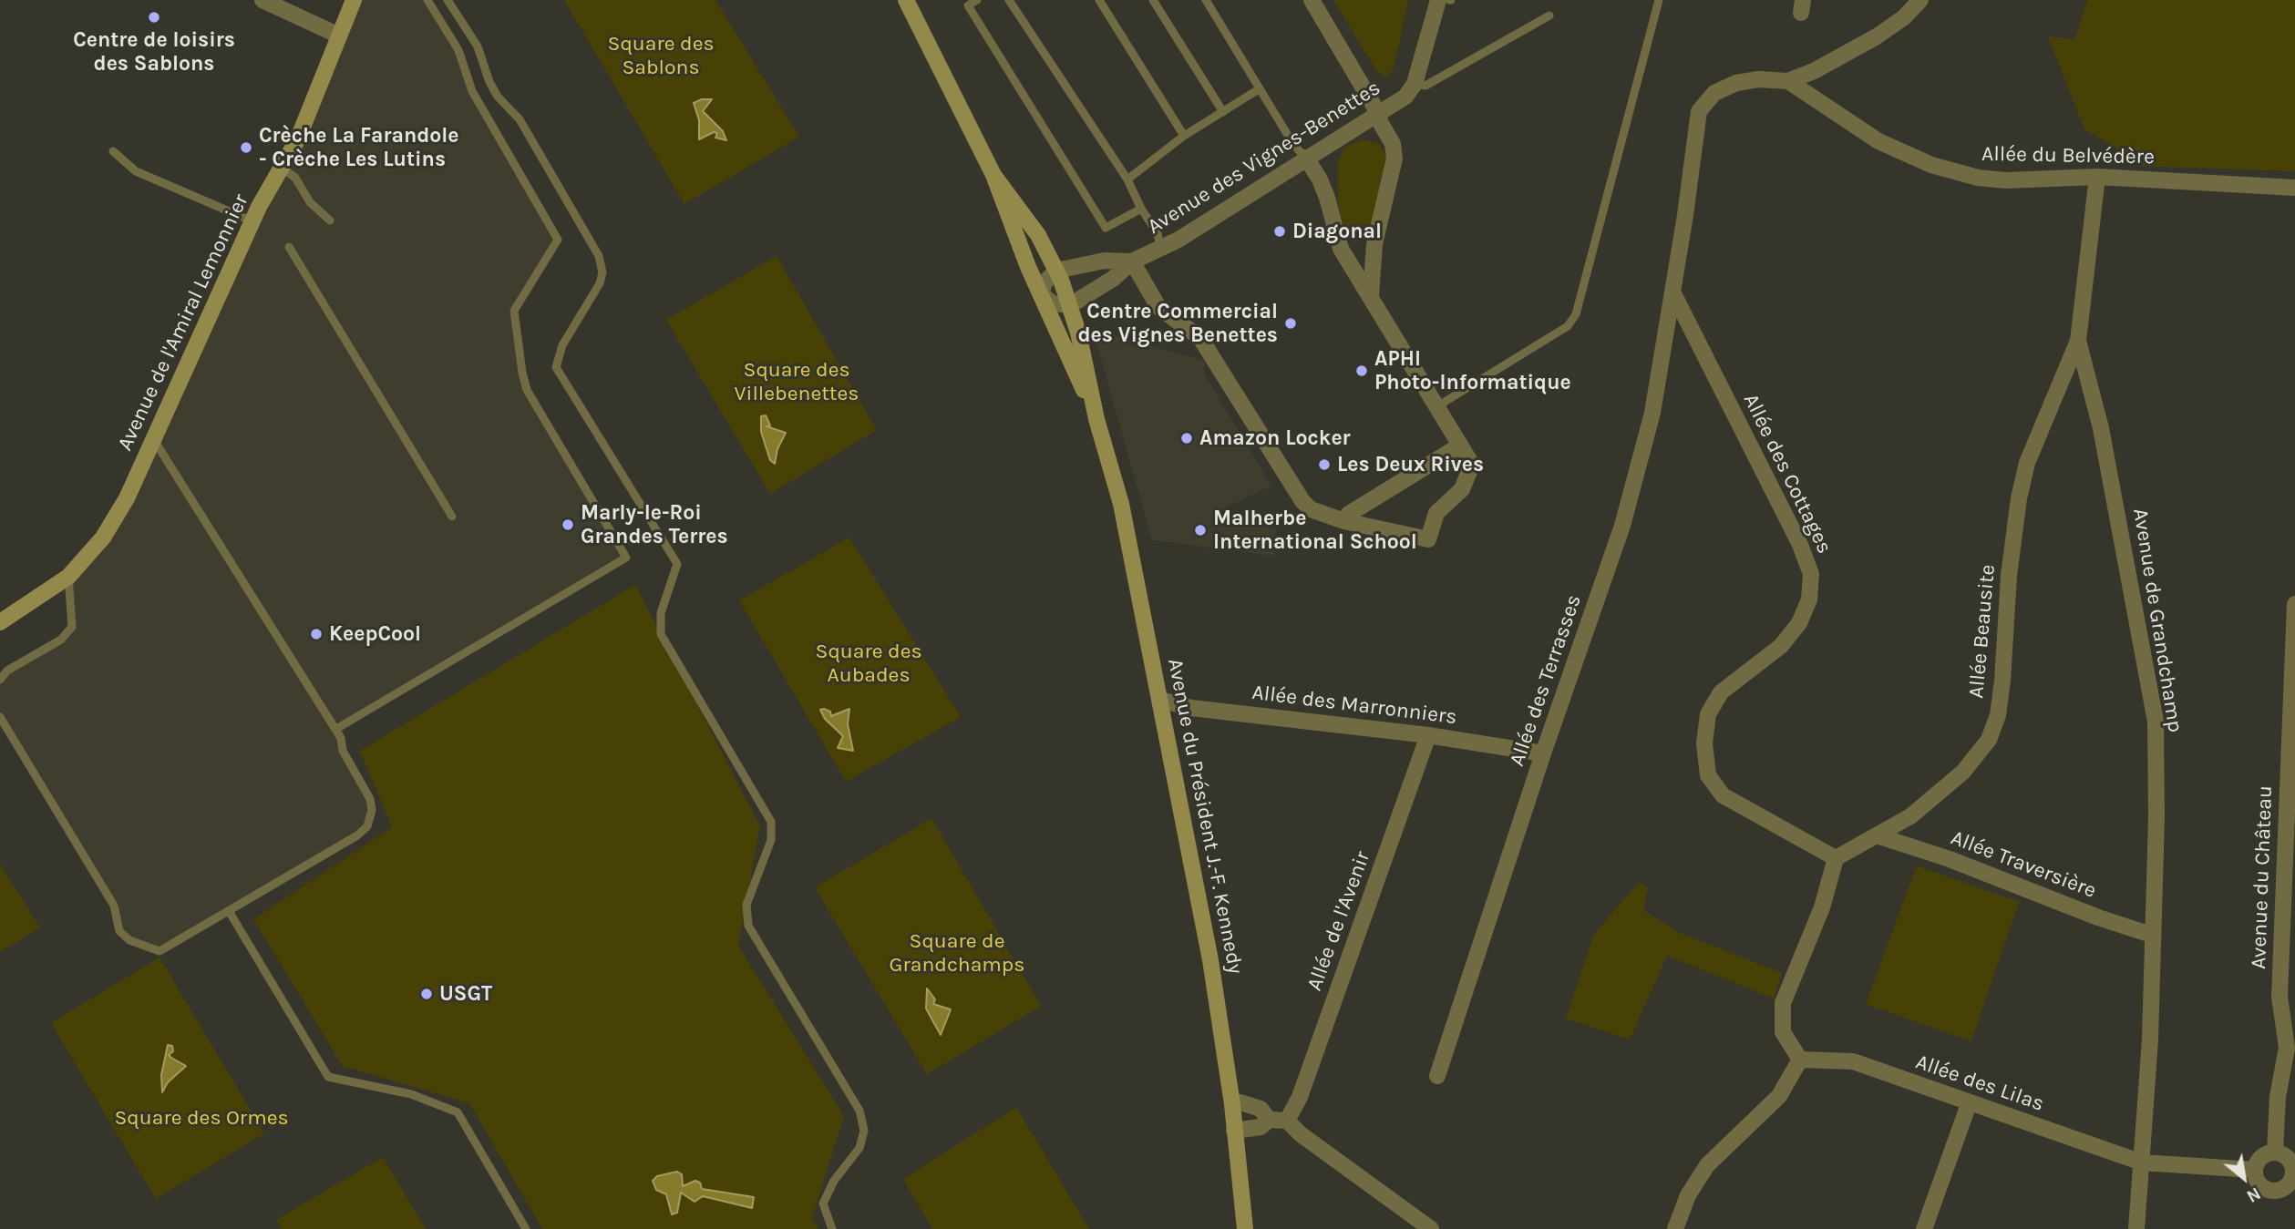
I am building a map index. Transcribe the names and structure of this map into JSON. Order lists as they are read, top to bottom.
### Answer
{
  "streets": {
    "main road": ["Avenue de l'Amiral Lemonnier", "Avenue du Président J.-F. Kennedy"],
    "street": [
      "Allée du Belvédère",
      "Avenue des Vignes-Benettes",
      "Allée des Cottages",
      "Avenue de Grandchamp",
      "Allée Beausite",
      "Allée des Terrasses",
      "Allée des Marronniers",
      "Allée Traversière",
      "Avenue du Château",
      "Allée de l'Avenir",
      "Allée des Lilas"
    ]
  },
  "crossings": [
    ["Allée du Belvédère", "Avenue de Grandchamp"],
    ["Avenue des Vignes-Benettes", "Avenue du Président J.-F. Kennedy"],
    ["Allée des Cottages", "Allée Beausite"],
    ["Allée des Cottages", "Allée des Terrasses"],
    ["Avenue de Grandchamp", "Allée Beausite"],
    ["Avenue de Grandchamp", "Allée Traversière"],
    ["Avenue de Grandchamp", "Allée des Lilas"],
    ["Allée Beausite", "Allée Traversière"],
    ["Allée des Terrasses", "Allée des Marronniers"],
    ["Allée des Marronniers", "Avenue du Président J.-F. Kennedy"],
    ["Allée des Marronniers", "Allée de l'Avenir"],
    ["Avenue du Château", "Allée des Lilas"]
  ],
  "parks": [
    "Square des Sablons",
    "Square des Villebenettes",
    "Square des Aubades",
    "Square de Grandchamps",
    "Square des Ormes"
  ],
  "places": [
    "Centre de loisirs des Sablons",
    "Crèche La Farandole - Crèche Les Lutins",
    "Diagonal",
    "Centre Commercial des Vignes Benettes",
    "APHI Photo-Informatique",
    "Amazon Locker",
    "Les Deux Rives",
    "Marly-le-Roi Grandes Terres",
    "Malherbe International School",
    "KeepCool",
    "USGT"
  ],
  "north": "bottom right"
}
